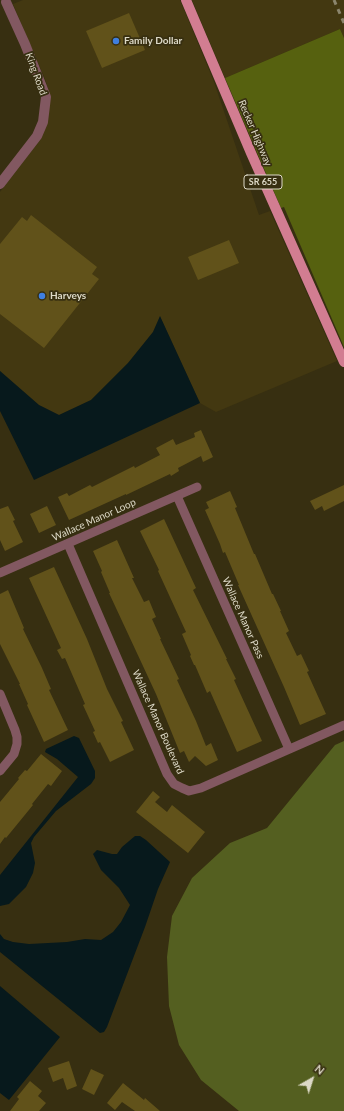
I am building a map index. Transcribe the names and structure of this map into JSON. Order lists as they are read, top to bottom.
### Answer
{
  "streets": {
    "main road": ["Recker Highway", "SR 655"],
    "street": [
      "King Road",
      "Wallace Manor Loop",
      "Wallace Manor Pass",
      "Wallace Manor Boulevard"
    ]
  },
  "crossings": [
    ["Wallace Manor Loop", "Wallace Manor Pass"],
    ["Wallace Manor Loop", "Wallace Manor Boulevard"],
    ["Wallace Manor Pass", "Wallace Manor Boulevard"]
  ],
  "places": ["Family Dollar", "Harveys"],
  "north": "top right"
}
